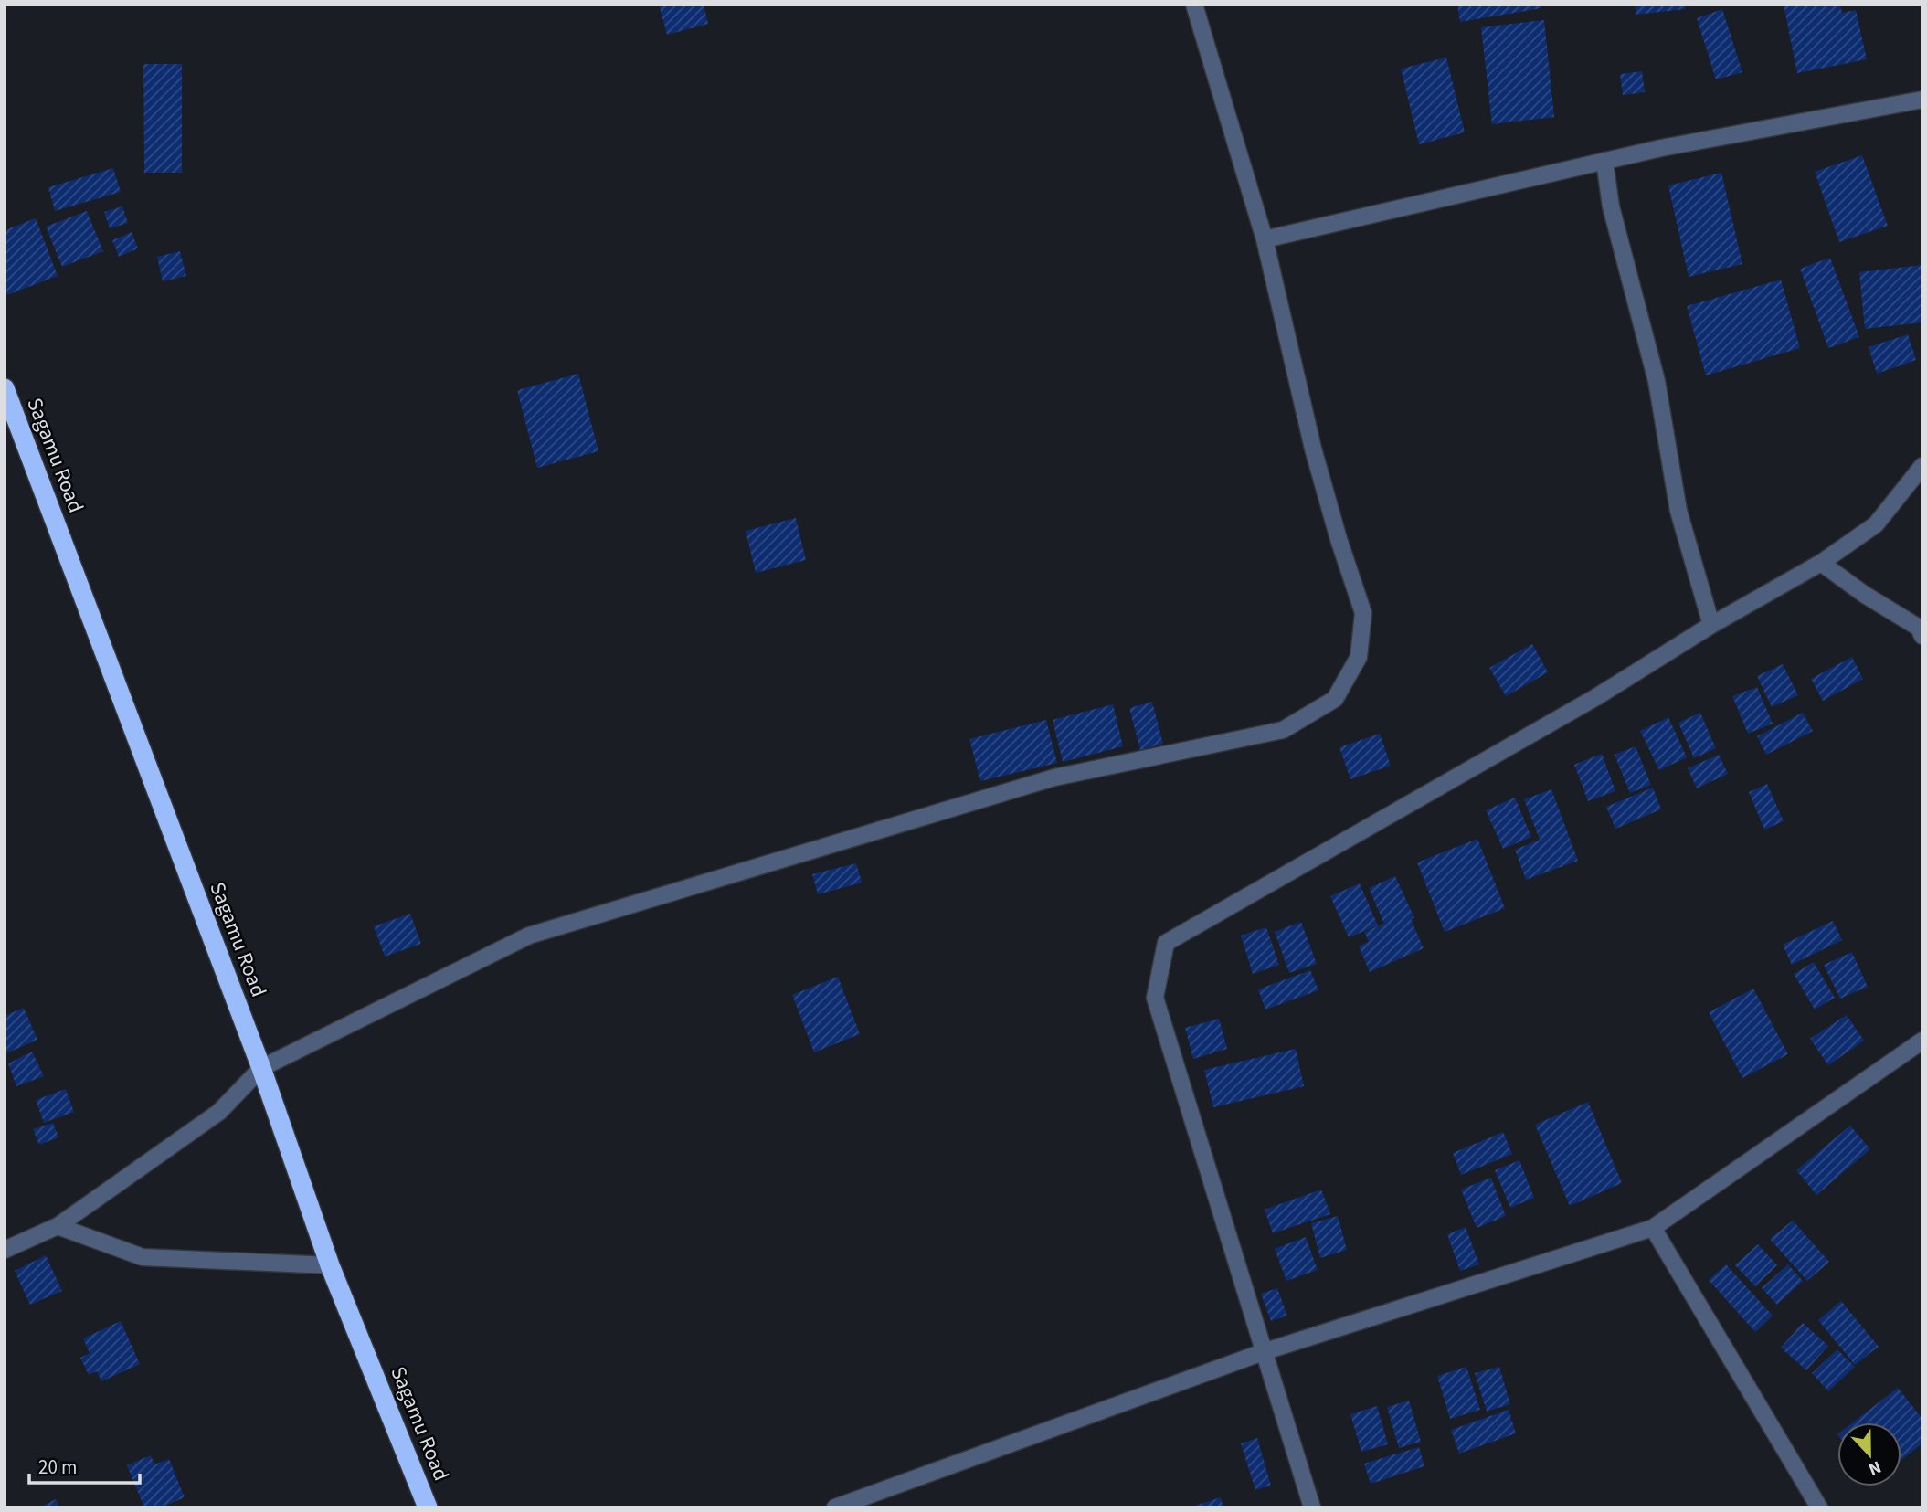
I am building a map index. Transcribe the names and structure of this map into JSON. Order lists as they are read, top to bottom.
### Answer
{
  "streets": {
    "highway": ["Sagamu Road"]
  },
  "scale_bar": "20 m",
  "north": "bottom"
}
